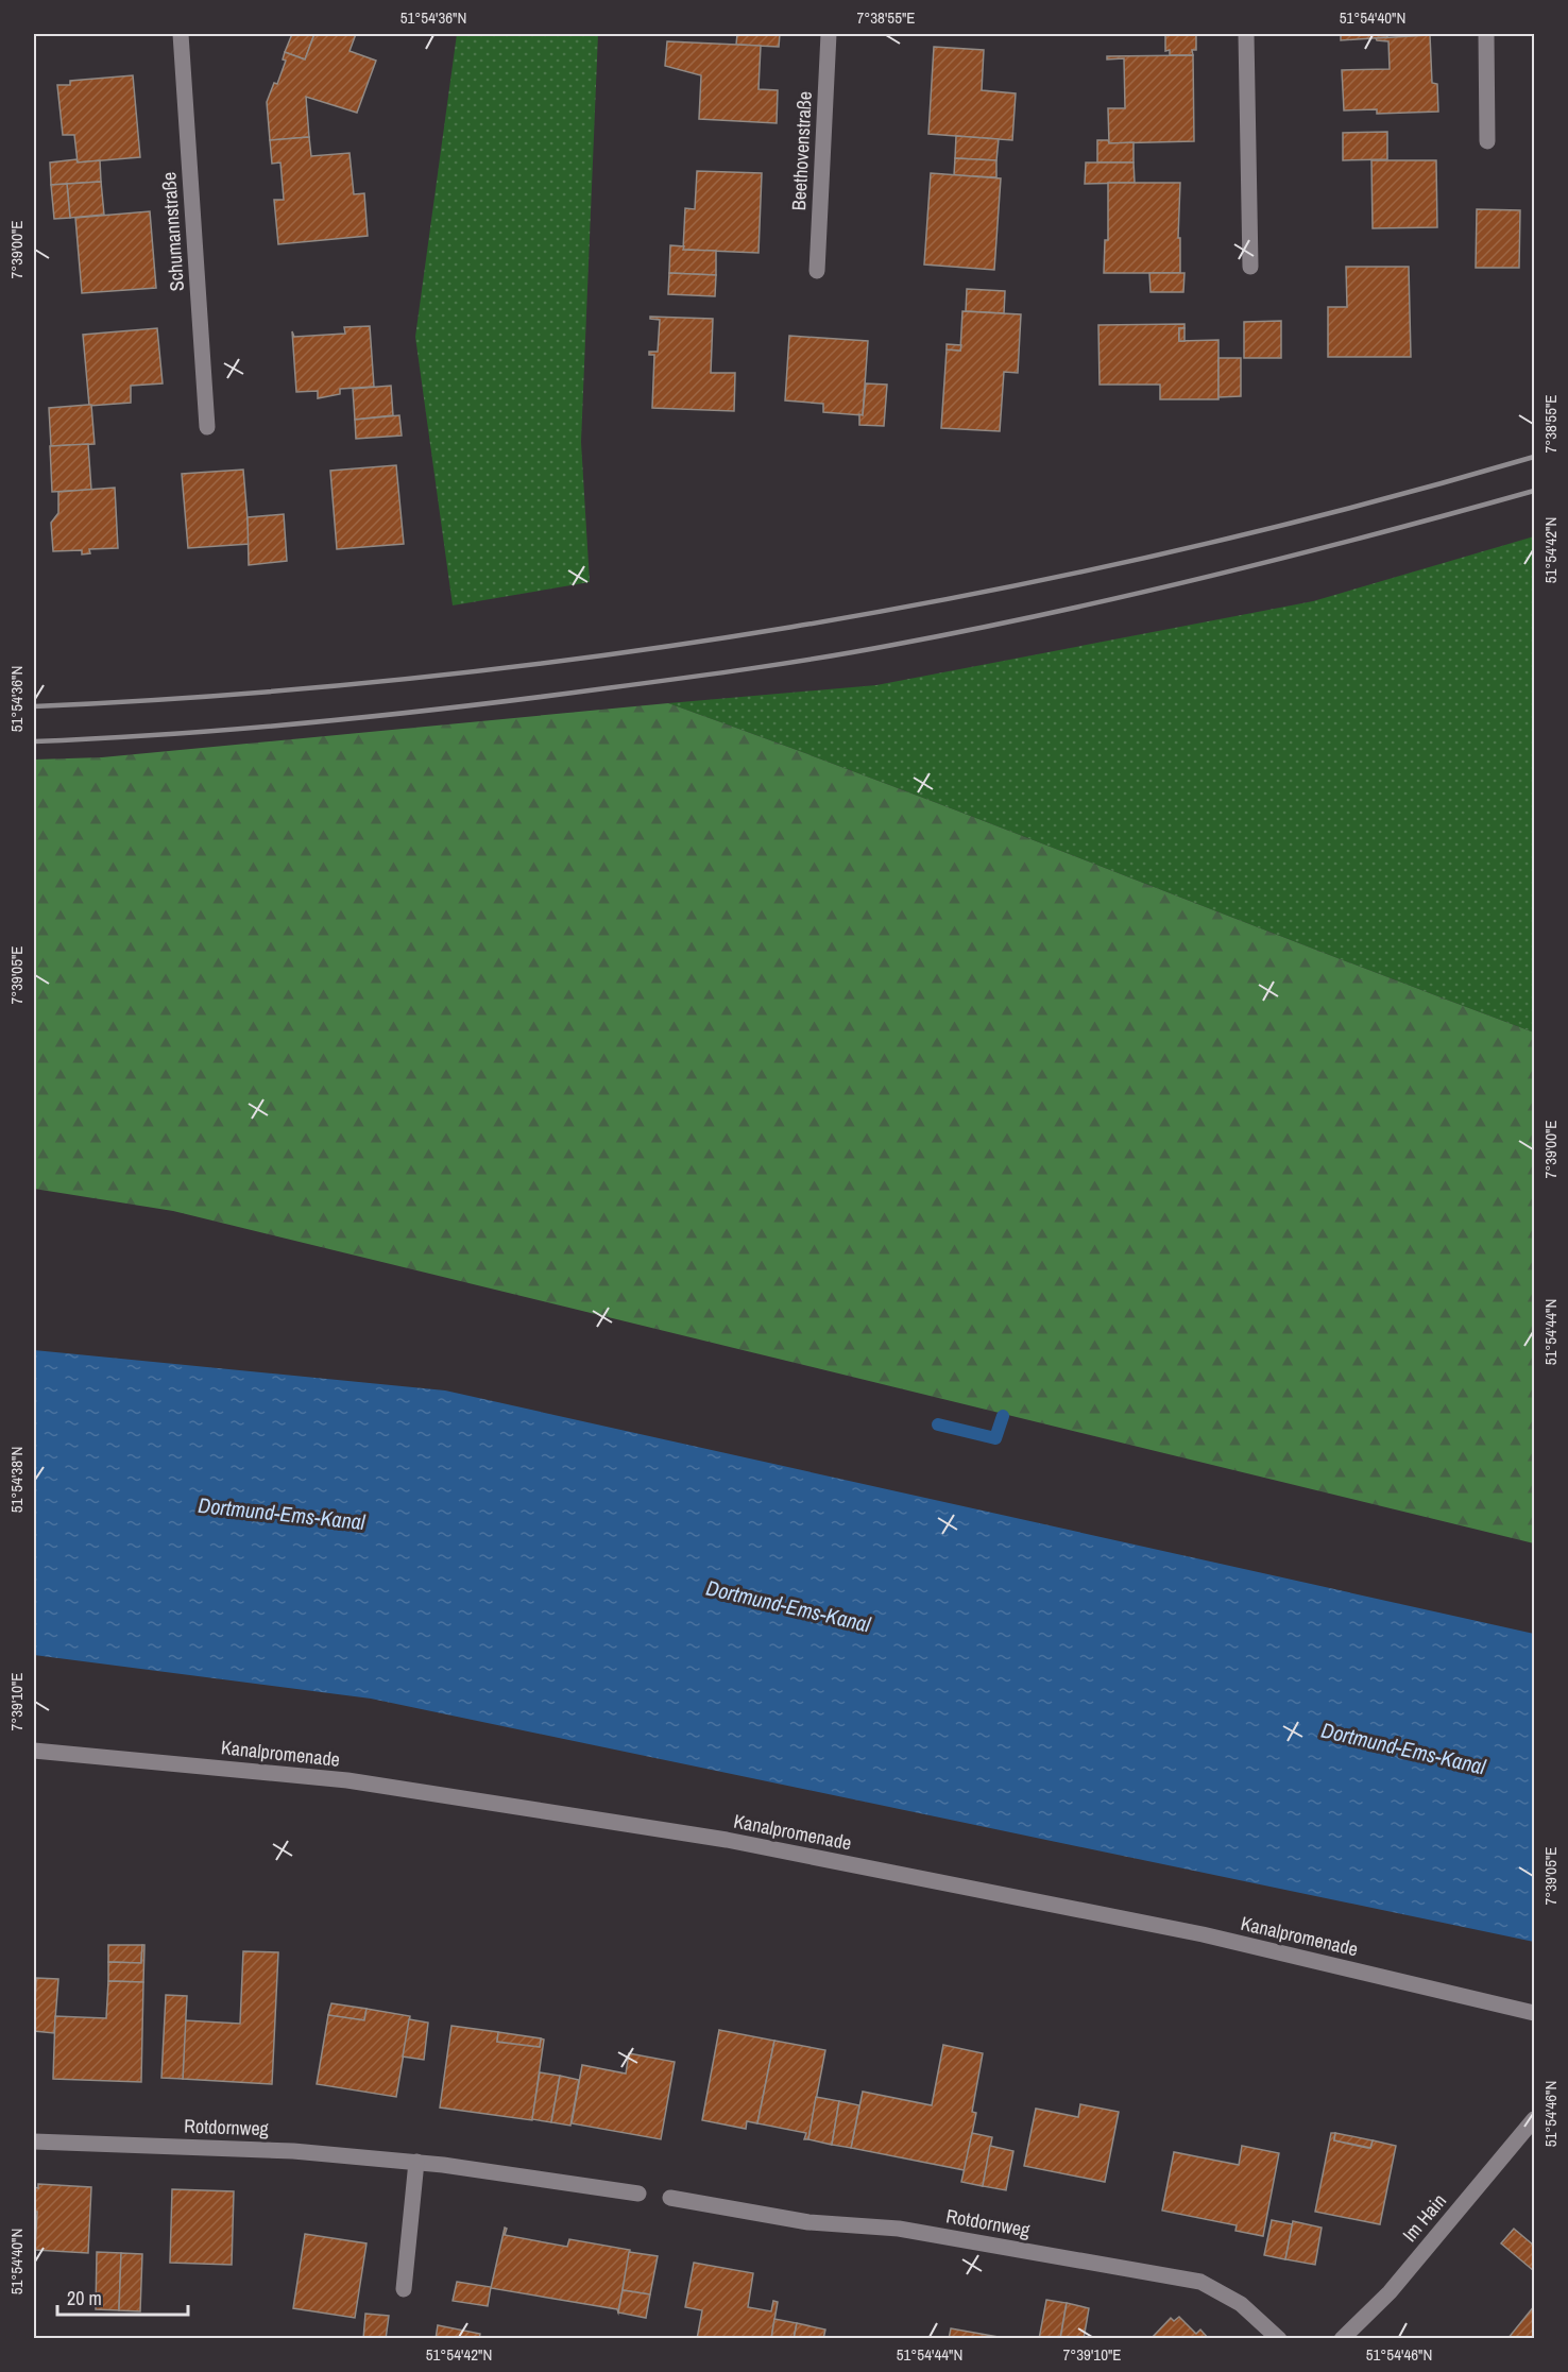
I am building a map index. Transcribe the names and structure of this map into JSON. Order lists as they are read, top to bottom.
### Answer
{
  "streets": {
    "street": [
      "Beethovenstraße",
      "Schumannstraße",
      "Kanalpromenade",
      "Rotdornweg",
      "Im Hain"
    ]
  },
  "water": ["Dortmund-Ems-Kanal"],
  "scale_bar": "20 m",
  "coordinates": [
    "51°54'36\"N",
    "7°38'55\"E",
    "51°54'40\"N",
    "7°39'00\"E",
    "51°54'42\"N",
    "7°39'05\"E",
    "51°54'44\"N",
    "51°54'38\"N",
    "7°39'10\"E",
    "51°54'46\"N"
  ]
}
